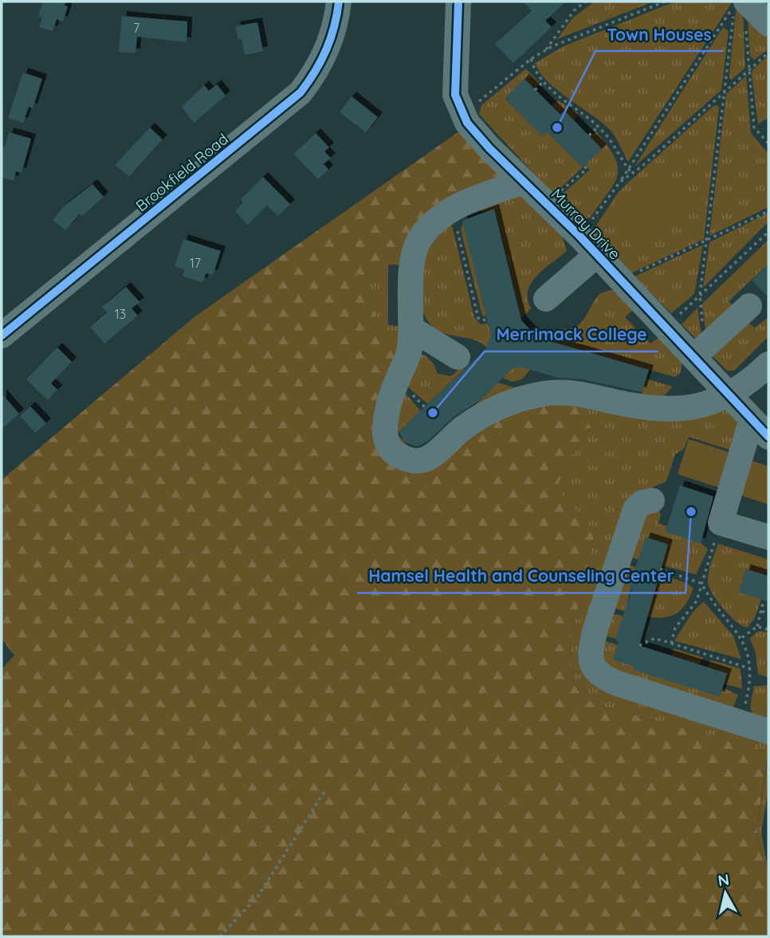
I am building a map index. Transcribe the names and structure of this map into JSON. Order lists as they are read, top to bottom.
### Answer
{
  "streets": {
    "street": ["Brookfield Road", "Murray Drive"]
  },
  "places": ["Town Houses", "Merrimack College", "Hamsel Health and Counseling Center"],
  "house_numbers": ["7", "17", "13"],
  "north": "top"
}
